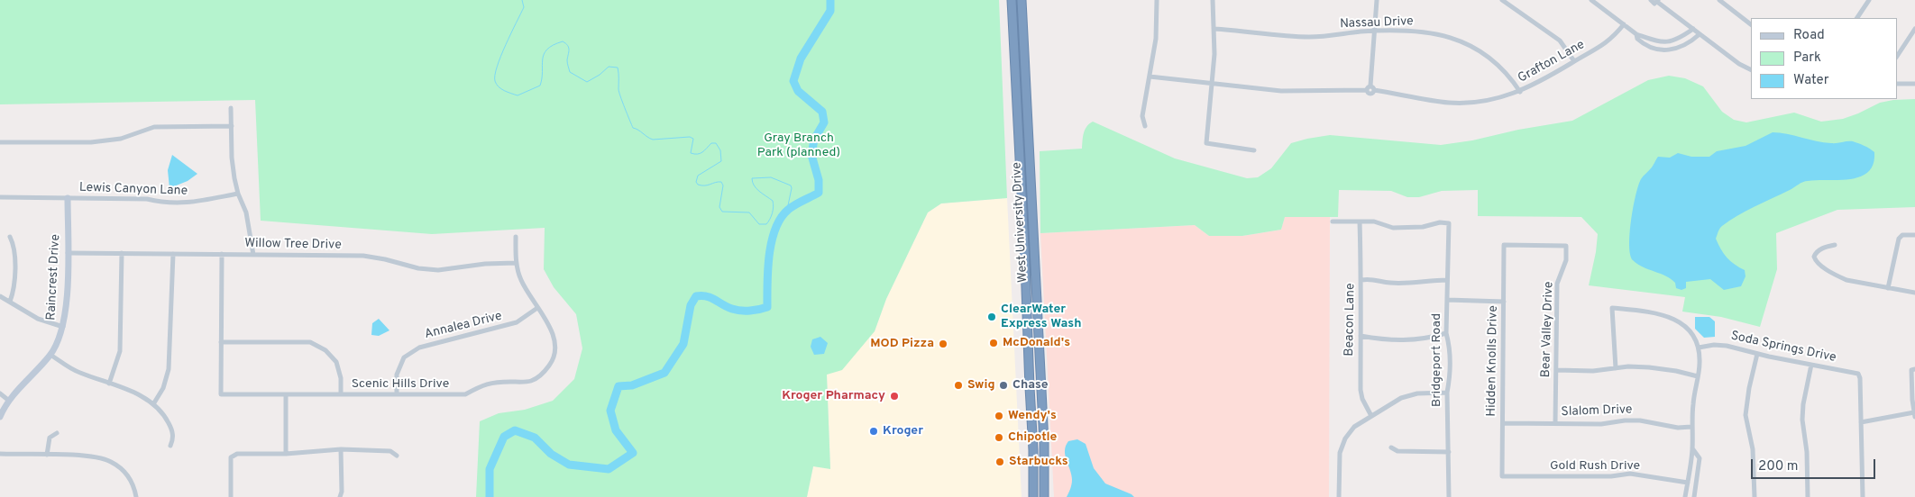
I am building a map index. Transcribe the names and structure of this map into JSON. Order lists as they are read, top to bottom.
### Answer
{
  "streets": {
    "highway": ["West University Drive"],
    "street": [
      "Nassau Drive",
      "Grafton Lane",
      "Lewis Canyon Lane",
      "Willow Tree Drive",
      "Raincrest Drive",
      "Beacon Lane",
      "Annalea Drive",
      "Bear Valley Drive",
      "Soda Springs Drive",
      "Bridgeport Road",
      "Hidden Knolls Drive",
      "Scenic Hills Drive",
      "Slalom Drive",
      "Gold Rush Drive"
    ]
  },
  "crossings": [
    ["Nassau Drive", "Grafton Lane"],
    ["Lewis Canyon Lane", "Raincrest Drive"],
    ["Willow Tree Drive", "Raincrest Drive"],
    ["Beacon Lane", "Bridgeport Road"],
    ["Annalea Drive", "Scenic Hills Drive"],
    ["Bear Valley Drive", "Hidden Knolls Drive"],
    ["Bear Valley Drive", "Slalom Drive"],
    ["Hidden Knolls Drive", "Slalom Drive"],
    ["Hidden Knolls Drive", "Gold Rush Drive"]
  ],
  "parks": ["Gray Branch Park (planned)"],
  "places": [
    "ClearWater Express Wash",
    "McDonald's",
    "MOD Pizza",
    "Swig",
    "Chase",
    "Kroger Pharmacy",
    "Wendy's",
    "Kroger",
    "Chipotle",
    "Starbucks"
  ],
  "legend": ["Road", "Park", "Water"],
  "scale_bar": "200 m"
}
